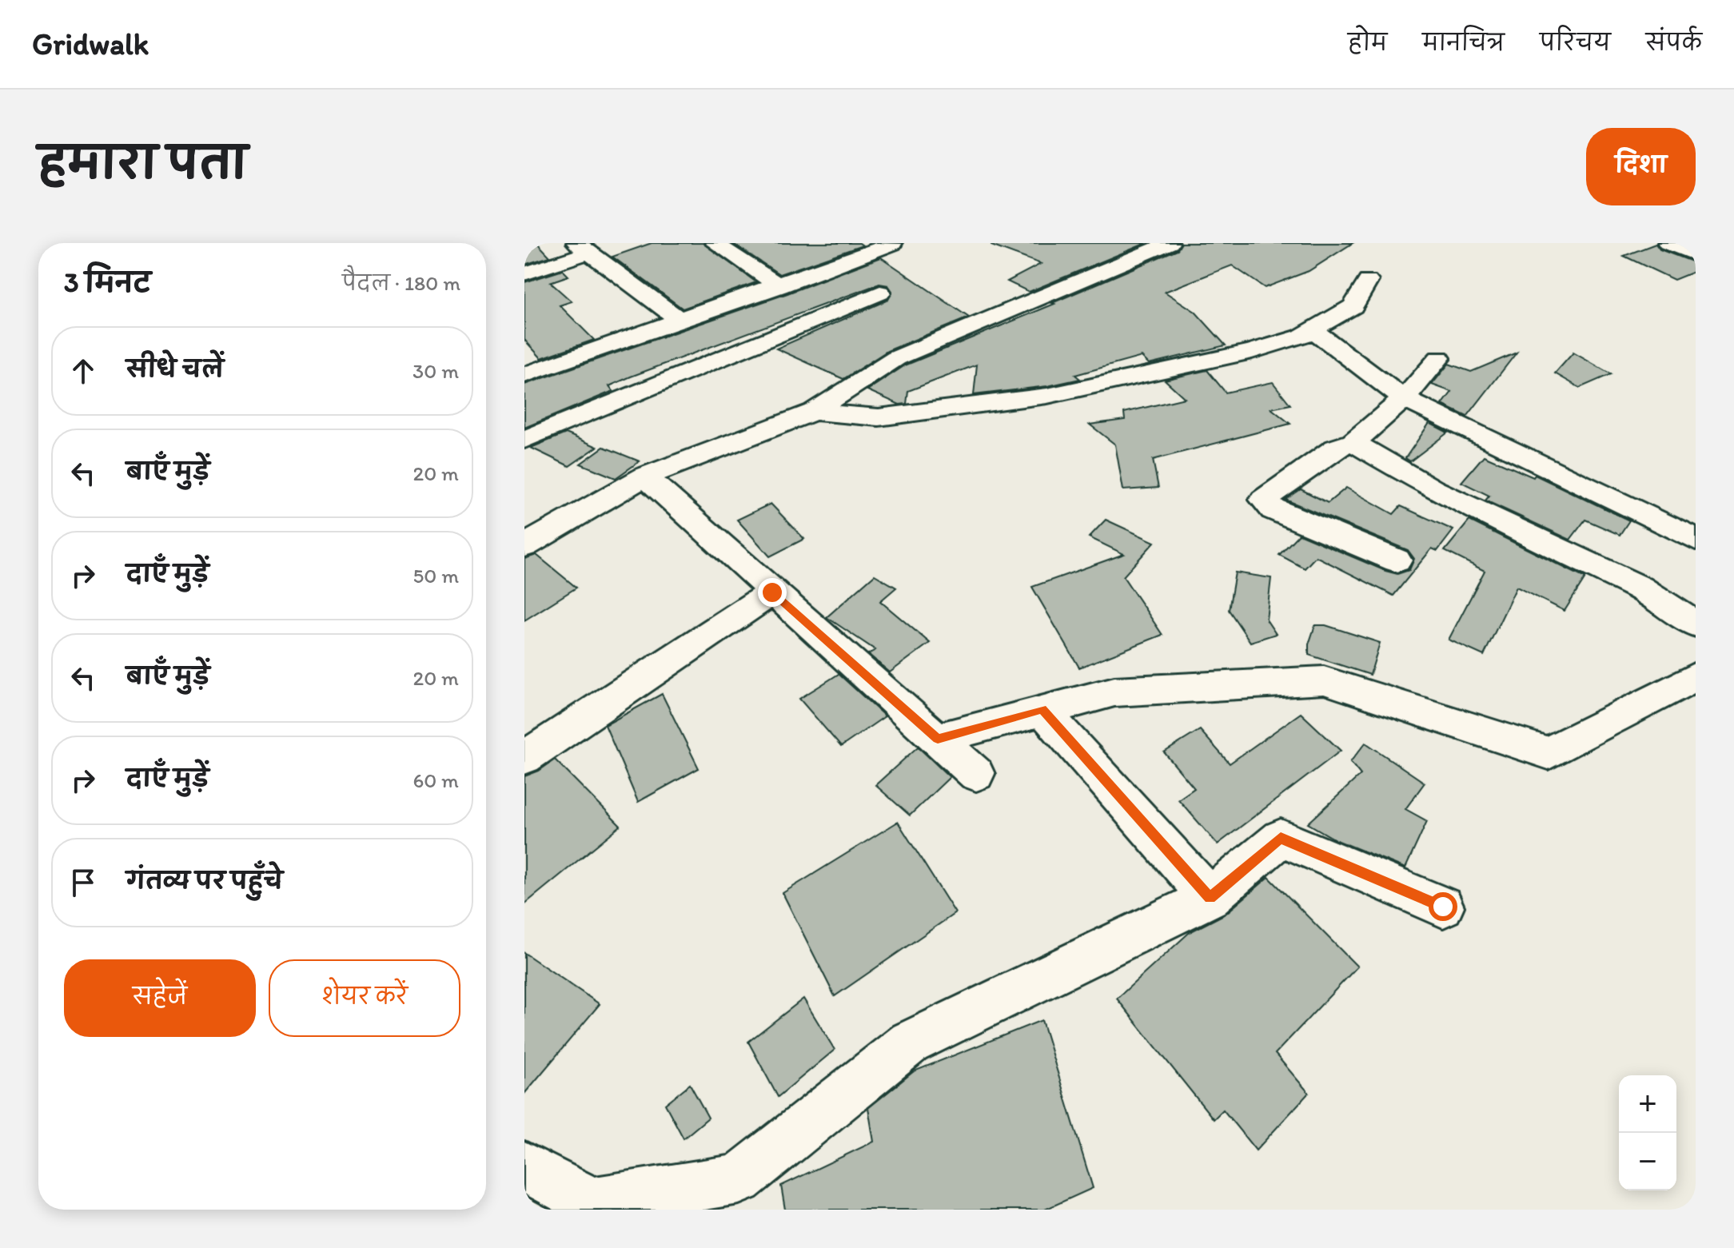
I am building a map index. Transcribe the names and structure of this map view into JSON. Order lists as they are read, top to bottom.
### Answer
{
  "page": {
    "header": "Gridwalk",
    "nav": [
      "होम",
      "मानचित्र",
      "परिचय",
      "संपर्क"
    ],
    "title": "हमारा पता",
    "buttons": [
      "दिशा",
      ["सहेजें", "शेयर करें"]
    ],
    "heading": ["3 मिनट", "पैदल · 180 m"],
    "list": [
      ["सीधे चलें", "30 m"],
      ["बाएँ मुड़ें", "20 m"],
      ["दाएँ मुड़ें", "50 m"],
      ["बाएँ मुड़ें", "20 m"],
      ["दाएँ मुड़ें", "60 m"],
      "गंतव्य पर पहुँचे"
    ],
    "map_buttons": ["+", "−"]
  }
}
